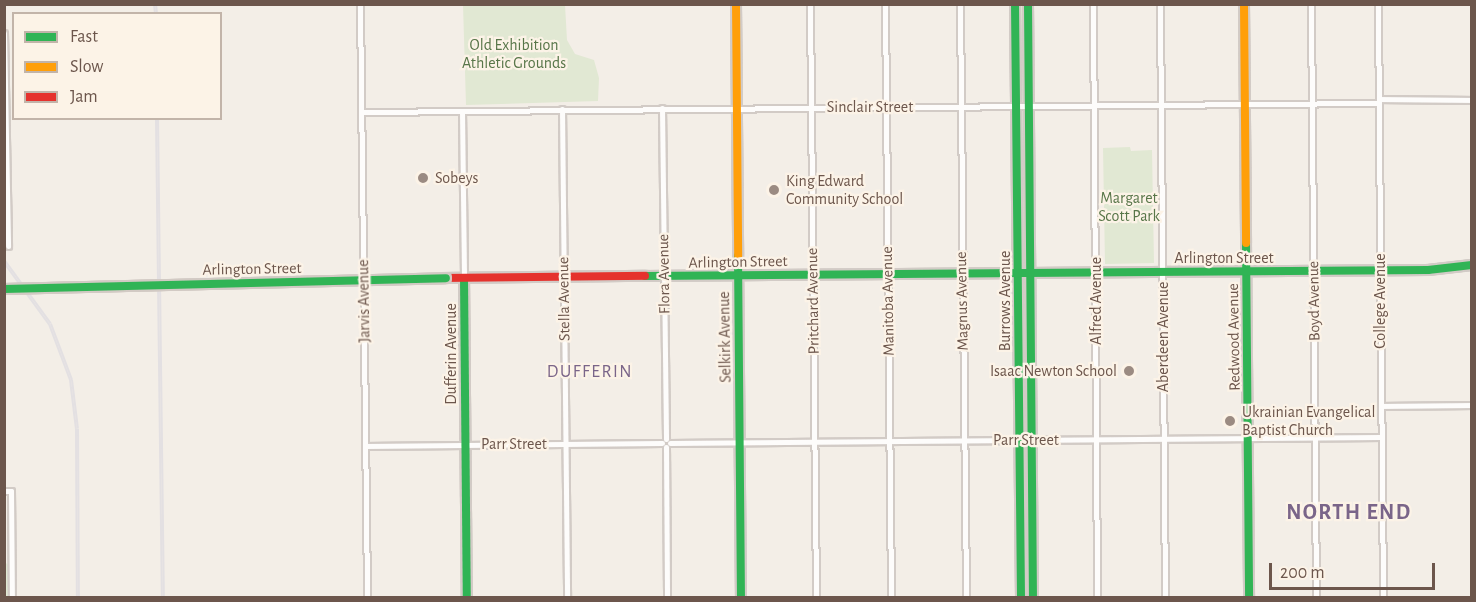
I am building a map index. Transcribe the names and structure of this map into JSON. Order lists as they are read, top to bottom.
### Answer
{
  "streets": {
    "street": [
      "Sinclair Street",
      "Arlington Street",
      "Flora Avenue",
      "Stella Avenue",
      "Jarvis Avenue",
      "Pritchard Avenue",
      "Manitoba Avenue",
      "Magnus Avenue",
      "Burrows Avenue",
      "Alfred Avenue",
      "Boyd Avenue",
      "College Avenue",
      "Selkirk Avenue",
      "Aberdeen Avenue",
      "Redwood Avenue",
      "Dufferin Avenue",
      "Parr Street"
    ]
  },
  "crossings": [
    ["Sinclair Street", "Flora Avenue"],
    ["Sinclair Street", "Stella Avenue"],
    ["Sinclair Street", "Jarvis Avenue"],
    ["Sinclair Street", "Pritchard Avenue"],
    ["Sinclair Street", "Manitoba Avenue"],
    ["Sinclair Street", "Magnus Avenue"],
    ["Sinclair Street", "Burrows Avenue"],
    ["Sinclair Street", "Alfred Avenue"],
    ["Sinclair Street", "Boyd Avenue"],
    ["Sinclair Street", "College Avenue"],
    ["Sinclair Street", "Selkirk Avenue"],
    ["Sinclair Street", "Aberdeen Avenue"],
    ["Sinclair Street", "Redwood Avenue"],
    ["Sinclair Street", "Dufferin Avenue"],
    ["Arlington Street", "Flora Avenue"],
    ["Arlington Street", "Stella Avenue"],
    ["Arlington Street", "Pritchard Avenue"],
    ["Arlington Street", "Manitoba Avenue"],
    ["Arlington Street", "Magnus Avenue"],
    ["Arlington Street", "Burrows Avenue"],
    ["Arlington Street", "Alfred Avenue"],
    ["Arlington Street", "Boyd Avenue"],
    ["Arlington Street", "College Avenue"],
    ["Arlington Street", "Selkirk Avenue"],
    ["Arlington Street", "Aberdeen Avenue"],
    ["Arlington Street", "Redwood Avenue"],
    ["Arlington Street", "Dufferin Avenue"],
    ["Flora Avenue", "Parr Street"],
    ["Stella Avenue", "Parr Street"],
    ["Jarvis Avenue", "Parr Street"],
    ["Pritchard Avenue", "Parr Street"],
    ["Manitoba Avenue", "Parr Street"],
    ["Magnus Avenue", "Parr Street"],
    ["Burrows Avenue", "Parr Street"],
    ["Alfred Avenue", "Parr Street"],
    ["Boyd Avenue", "Parr Street"],
    ["College Avenue", "Parr Street"],
    ["Selkirk Avenue", "Parr Street"],
    ["Aberdeen Avenue", "Parr Street"],
    ["Redwood Avenue", "Parr Street"],
    ["Dufferin Avenue", "Parr Street"]
  ],
  "districts": ["DUFFERIN", "NORTH END"],
  "parks": ["Old Exhibition Athletic Grounds", "Margaret Scott Park"],
  "places": [
    "Sobeys",
    "King Edward Community School",
    "Isaac Newton School",
    "Ukrainian Evangelical Baptist Church"
  ],
  "legend": ["Fast", "Slow", "Jam"],
  "scale_bar": "200 m"
}
